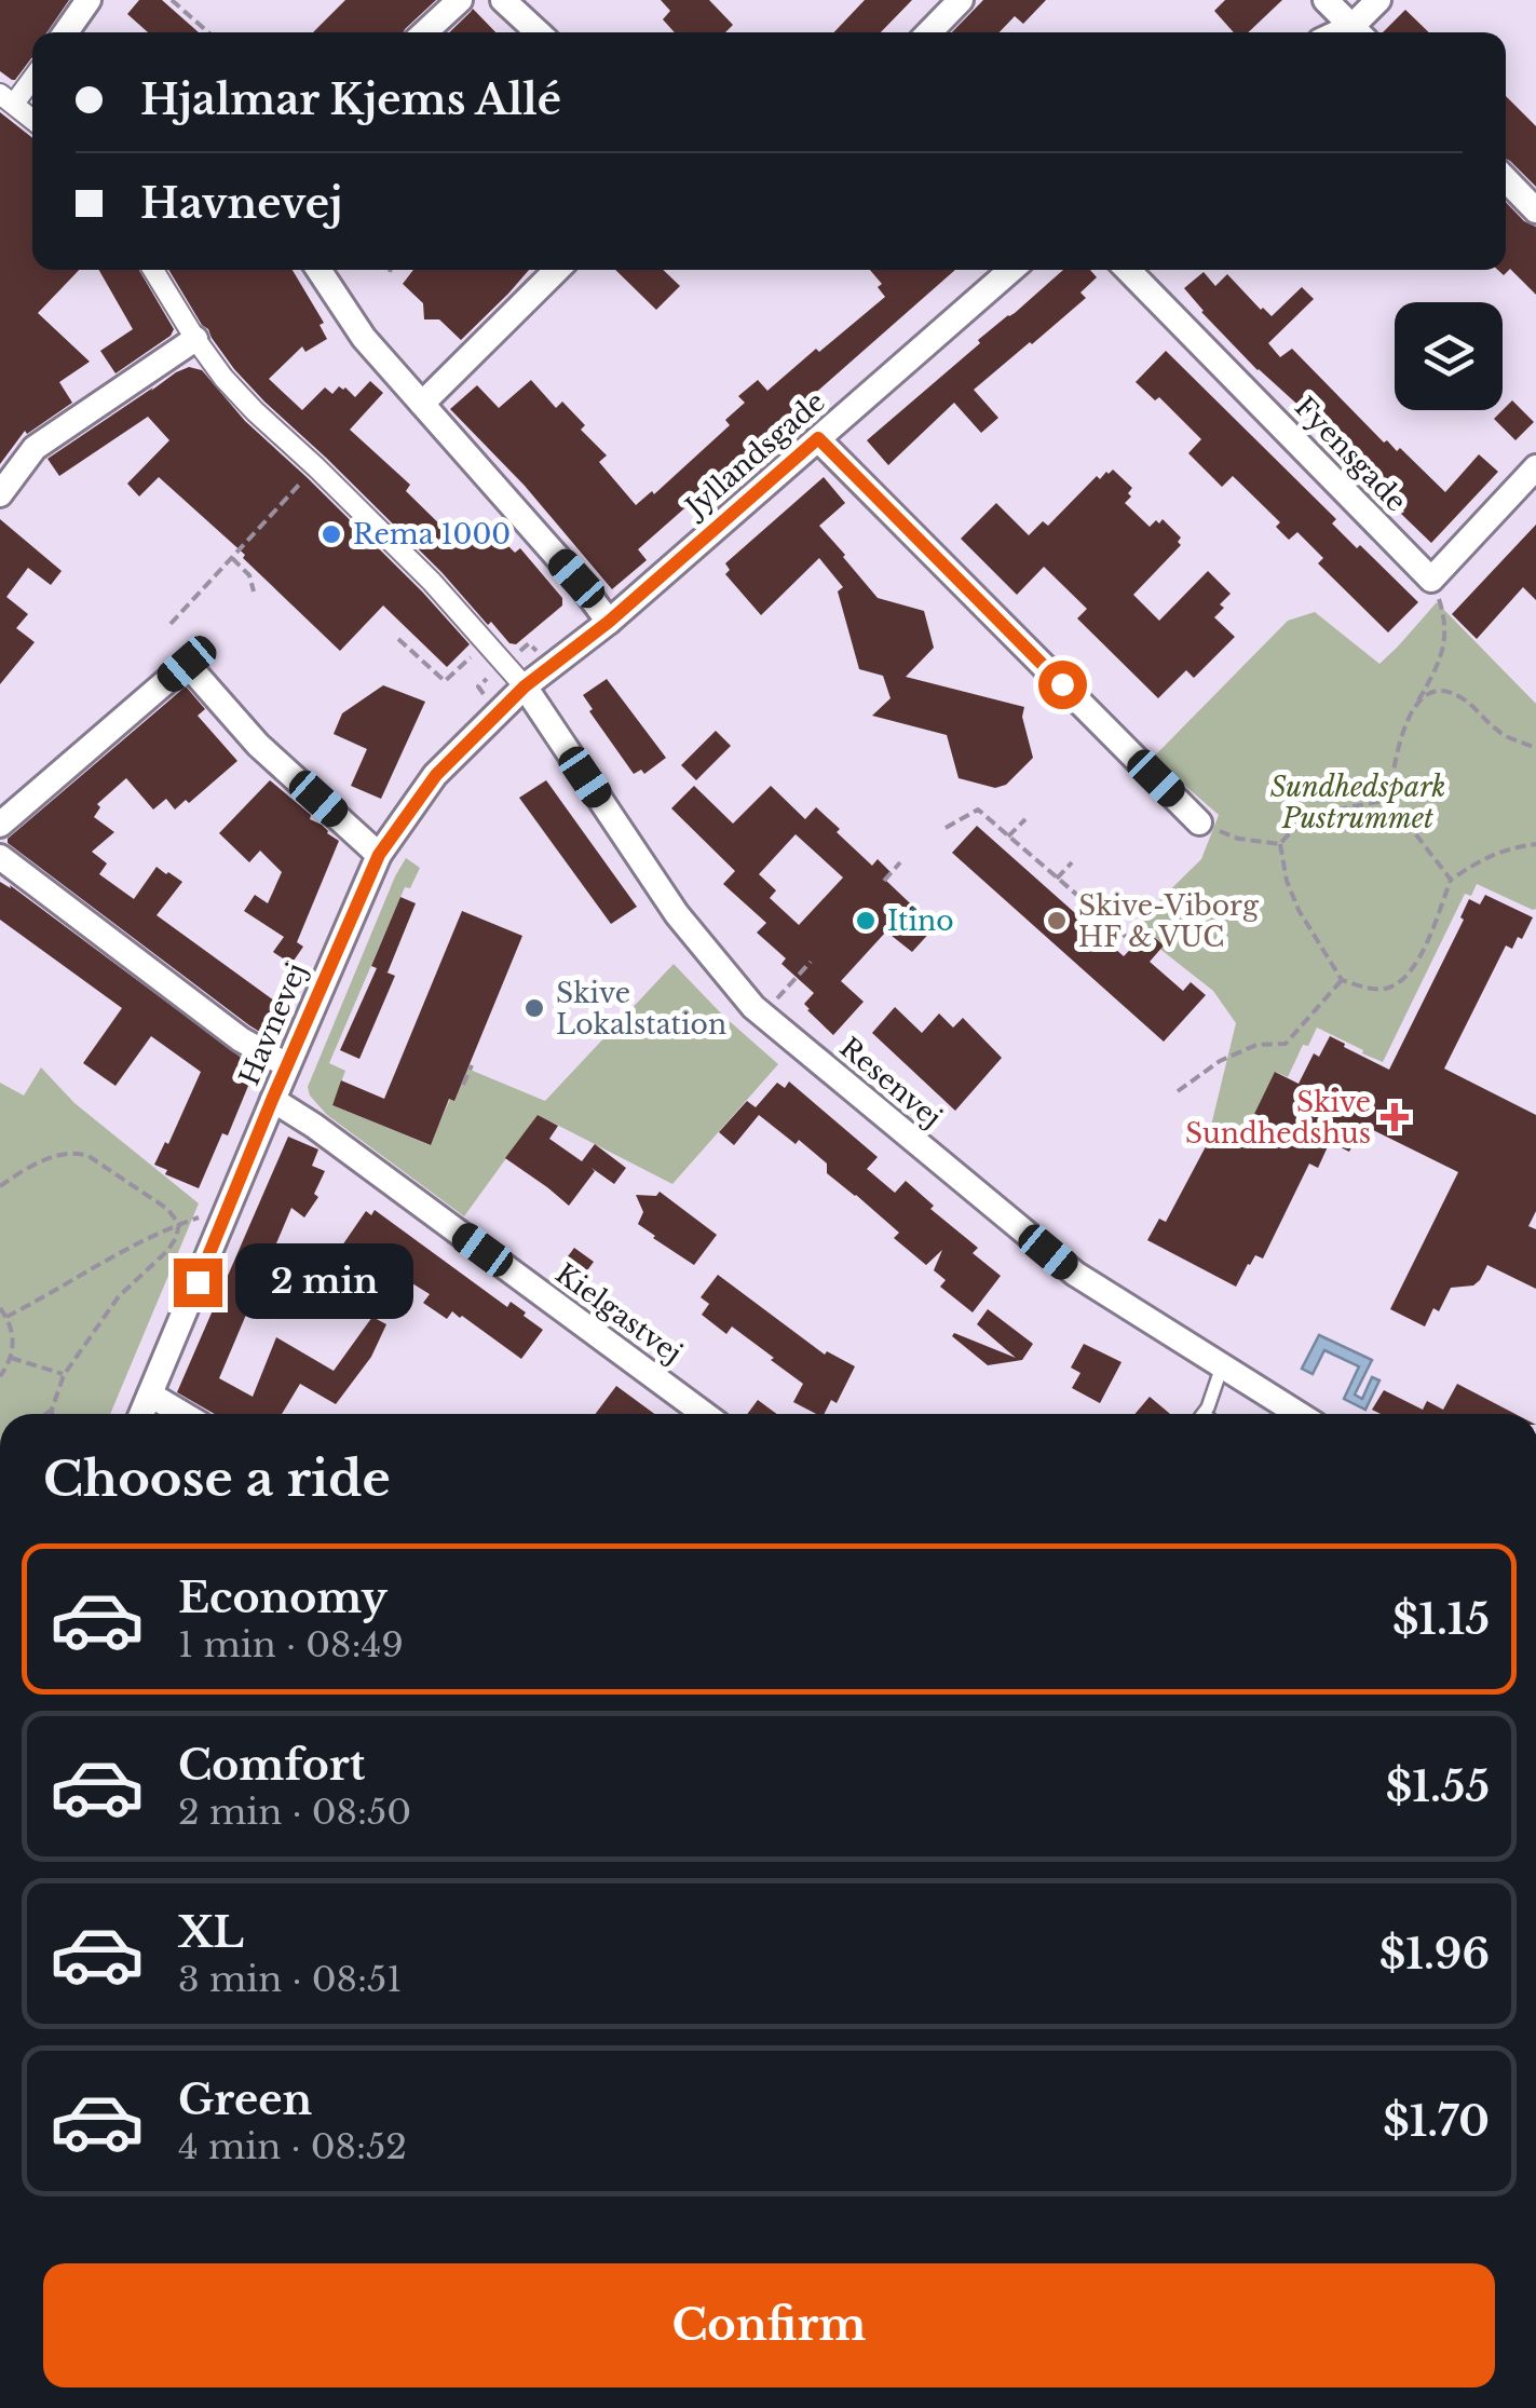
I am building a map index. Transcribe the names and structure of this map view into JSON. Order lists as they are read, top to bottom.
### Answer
{
  "streets": {
    "street": [
      "Jyllandsgade",
      "Fyensgade",
      "Havnevej",
      "Resenvej",
      "Kielgastvej"
    ]
  },
  "crossings": [
    ["Jyllandsgade", "Havnevej"],
    ["Jyllandsgade", "Resenvej"],
    ["Havnevej", "Resenvej"],
    ["Havnevej", "Kielgastvej"]
  ],
  "parks": ["Sundhedspark Pustrummet"],
  "places": {
    "other": [
      "Rema 1000",
      "Itino",
      "Skive-Viborg HF & VUC",
      "Skive Lokalstation"
    ],
    "health": ["Skive Sundhedshus"]
  },
  "page": {
    "banner": ["Hjalmar Kjems Allé", "Havnevej"],
    "bubble": "2 min",
    "heading": "Choose a ride",
    "list": [
      {
        "name": "Economy",
        "note": "1 min · 08:49",
        "value": "$1.15"
      },
      {
        "name": "Comfort",
        "note": "2 min · 08:50",
        "value": "$1.55"
      },
      {
        "name": "XL",
        "note": "3 min · 08:51",
        "value": "$1.96"
      },
      {
        "name": "Green",
        "note": "4 min · 08:52",
        "value": "$1.70"
      }
    ],
    "buttons": "Confirm"
  }
}
